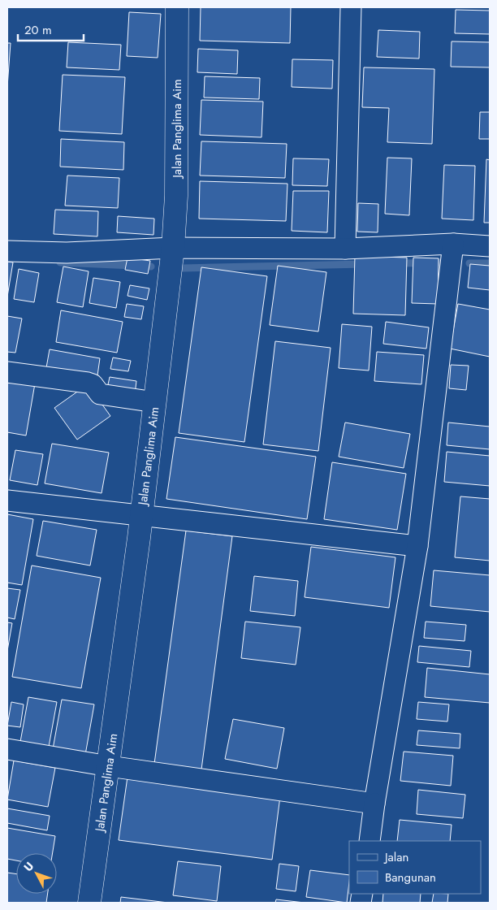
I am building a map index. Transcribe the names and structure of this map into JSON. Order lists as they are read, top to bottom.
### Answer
{
  "streets": {
    "street": ["Jalan Panglima Aim"]
  },
  "legend": ["Jalan", "Bangunan"],
  "scale_bar": "20 m",
  "north": "top left"
}
